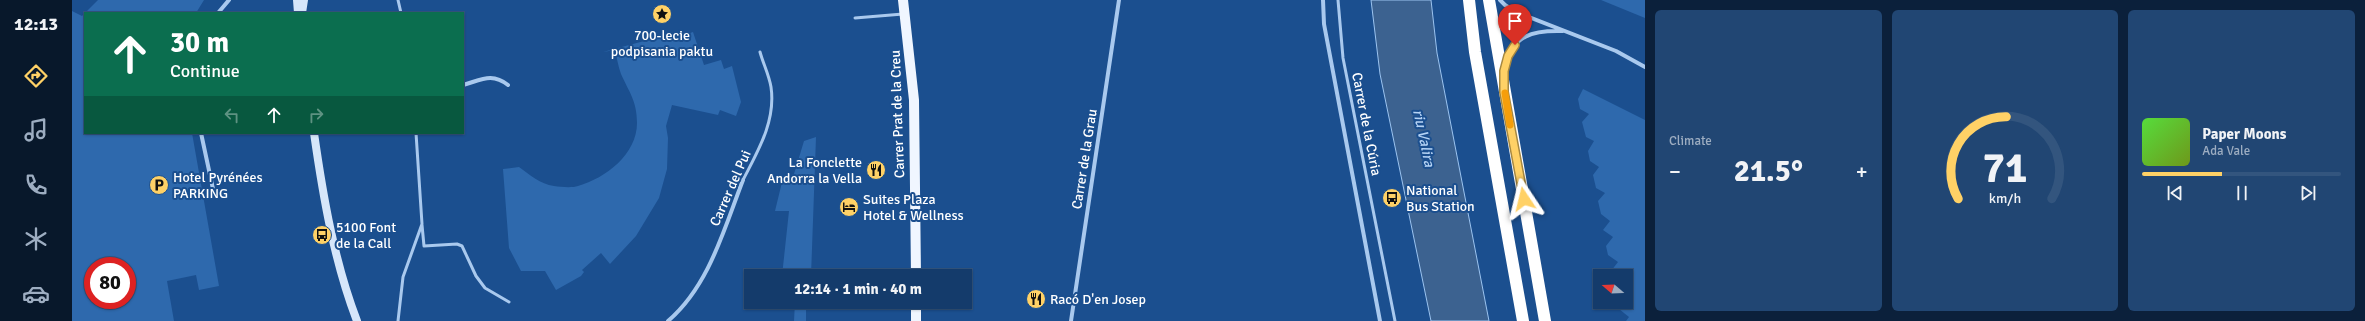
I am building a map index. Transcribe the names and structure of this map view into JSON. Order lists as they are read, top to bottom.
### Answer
{
  "streets": {
    "main road": ["Carrer Prat de la Creu"],
    "street": ["Carrer de la Cúria", "Carrer de la Grau", "Carrer del Pui"]
  },
  "water": ["riu Valira"],
  "places": {
    "place": ["700-lecie podpisania paktu"],
    "restaurant": ["La Fonclette Andorra la Vella", "Racó D'en Josep"],
    "parking": ["Hotel Pyrénées PARKING"],
    "bus stop": ["National Bus Station", "5100 Font de la Call"],
    "hotel": ["Suites Plaza Hotel & Wellness"]
  },
  "north": "left",
  "page": {
    "tabs": "12:13",
    "tile": "Climate",
    "turn": ["30 m", "Continue"],
    "song": ["Paper Moons", "Ada Vale"],
    "heat": ["−", "21.5°", "+"],
    "limit": "80",
    "trip": "12:14 · 1 min · 40 m",
    "gauge": ["71", "km/h"]
  }
}
